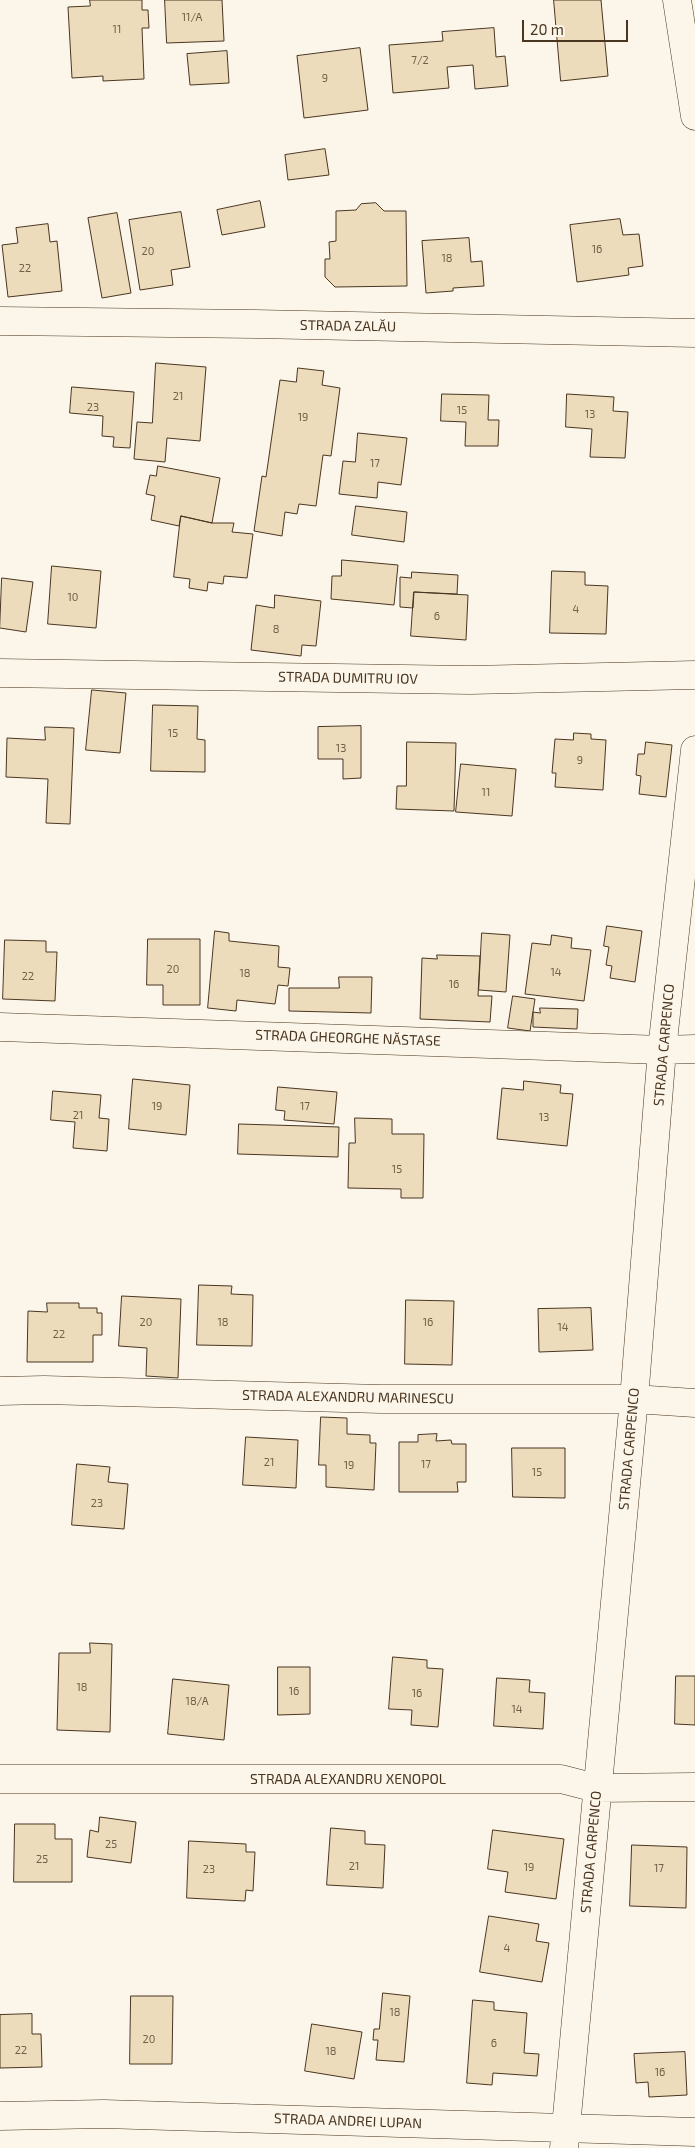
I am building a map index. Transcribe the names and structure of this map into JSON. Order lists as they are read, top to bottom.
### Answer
{
  "streets": {
    "street": [
      "STRADA ZALĂU",
      "STRADA DUMITRU IOV",
      "STRADA GHEORGHE NĂSTASE",
      "STRADA CARPENCO",
      "STRADA ALEXANDRU MARINESCU",
      "STRADA ALEXANDRU XENOPOL",
      "STRADA ANDREI LUPAN"
    ]
  },
  "crossings": [
    ["STRADA GHEORGHE NĂSTASE", "STRADA CARPENCO"],
    ["STRADA CARPENCO", "STRADA ALEXANDRU MARINESCU"],
    ["STRADA CARPENCO", "STRADA ALEXANDRU XENOPOL"],
    ["STRADA CARPENCO", "STRADA ANDREI LUPAN"]
  ],
  "house_numbers": [
    "11/A",
    "11",
    "7/2",
    "9",
    "16",
    "20",
    "18",
    "22",
    "21",
    "23",
    "15",
    "13",
    "19",
    "17",
    "10",
    "4",
    "6",
    "8",
    "15",
    "13",
    "9",
    "11",
    "20",
    "14",
    "18",
    "22",
    "16",
    "19",
    "17",
    "21",
    "13",
    "15",
    "20",
    "18",
    "16",
    "14",
    "22",
    "21",
    "17",
    "19",
    "15",
    "23",
    "18",
    "16",
    "16",
    "18/A",
    "14",
    "25",
    "25",
    "21",
    "19",
    "17",
    "23",
    "4",
    "18",
    "20",
    "6",
    "22",
    "18",
    "16"
  ],
  "scale_bar": "20 m"
}
